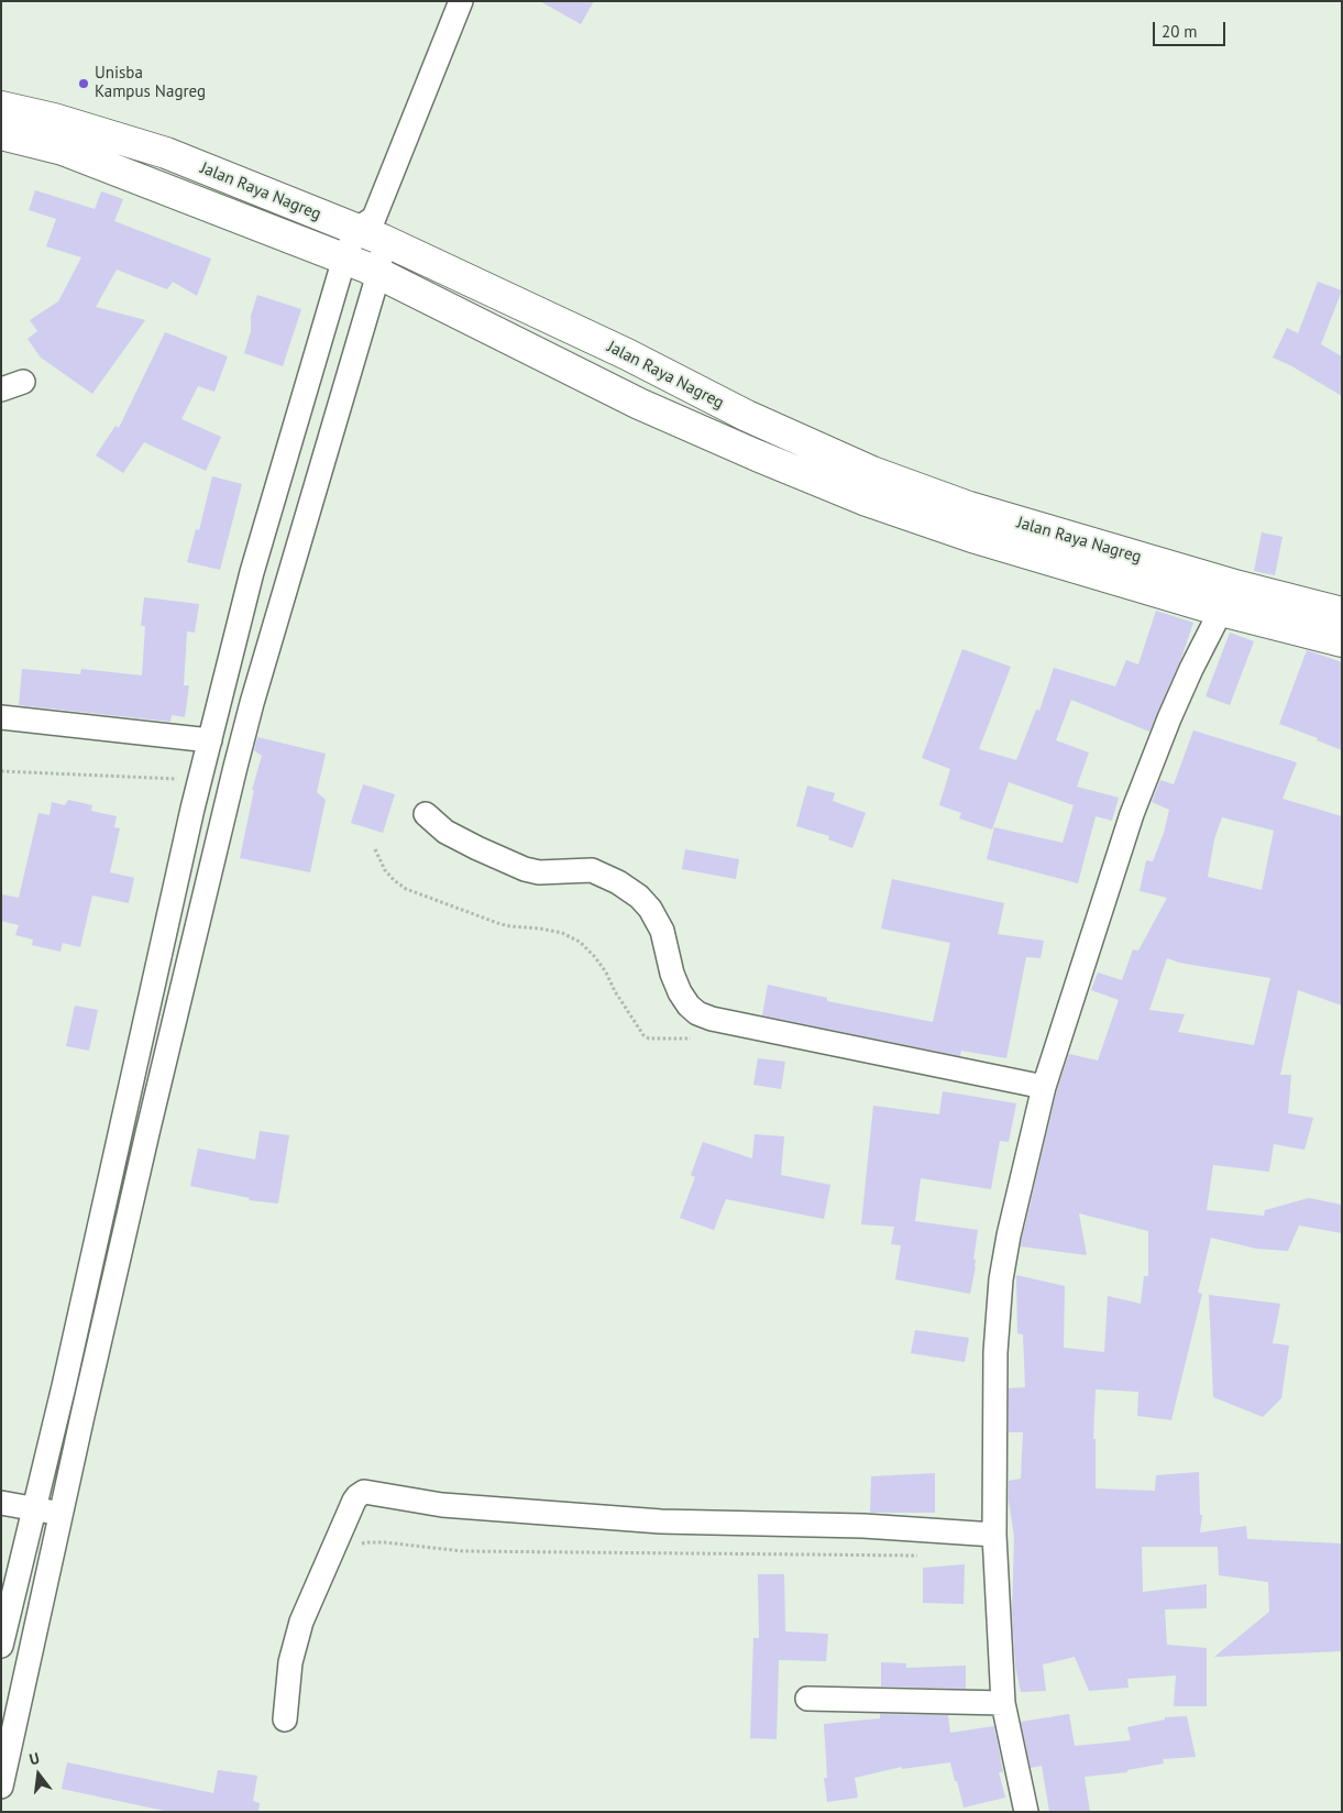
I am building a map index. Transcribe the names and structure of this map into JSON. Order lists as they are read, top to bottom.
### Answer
{
  "streets": {
    "highway": ["Jalan Raya Nagreg"]
  },
  "places": ["Unisba Kampus Nagreg"],
  "scale_bar": "20 m",
  "north": "top"
}
